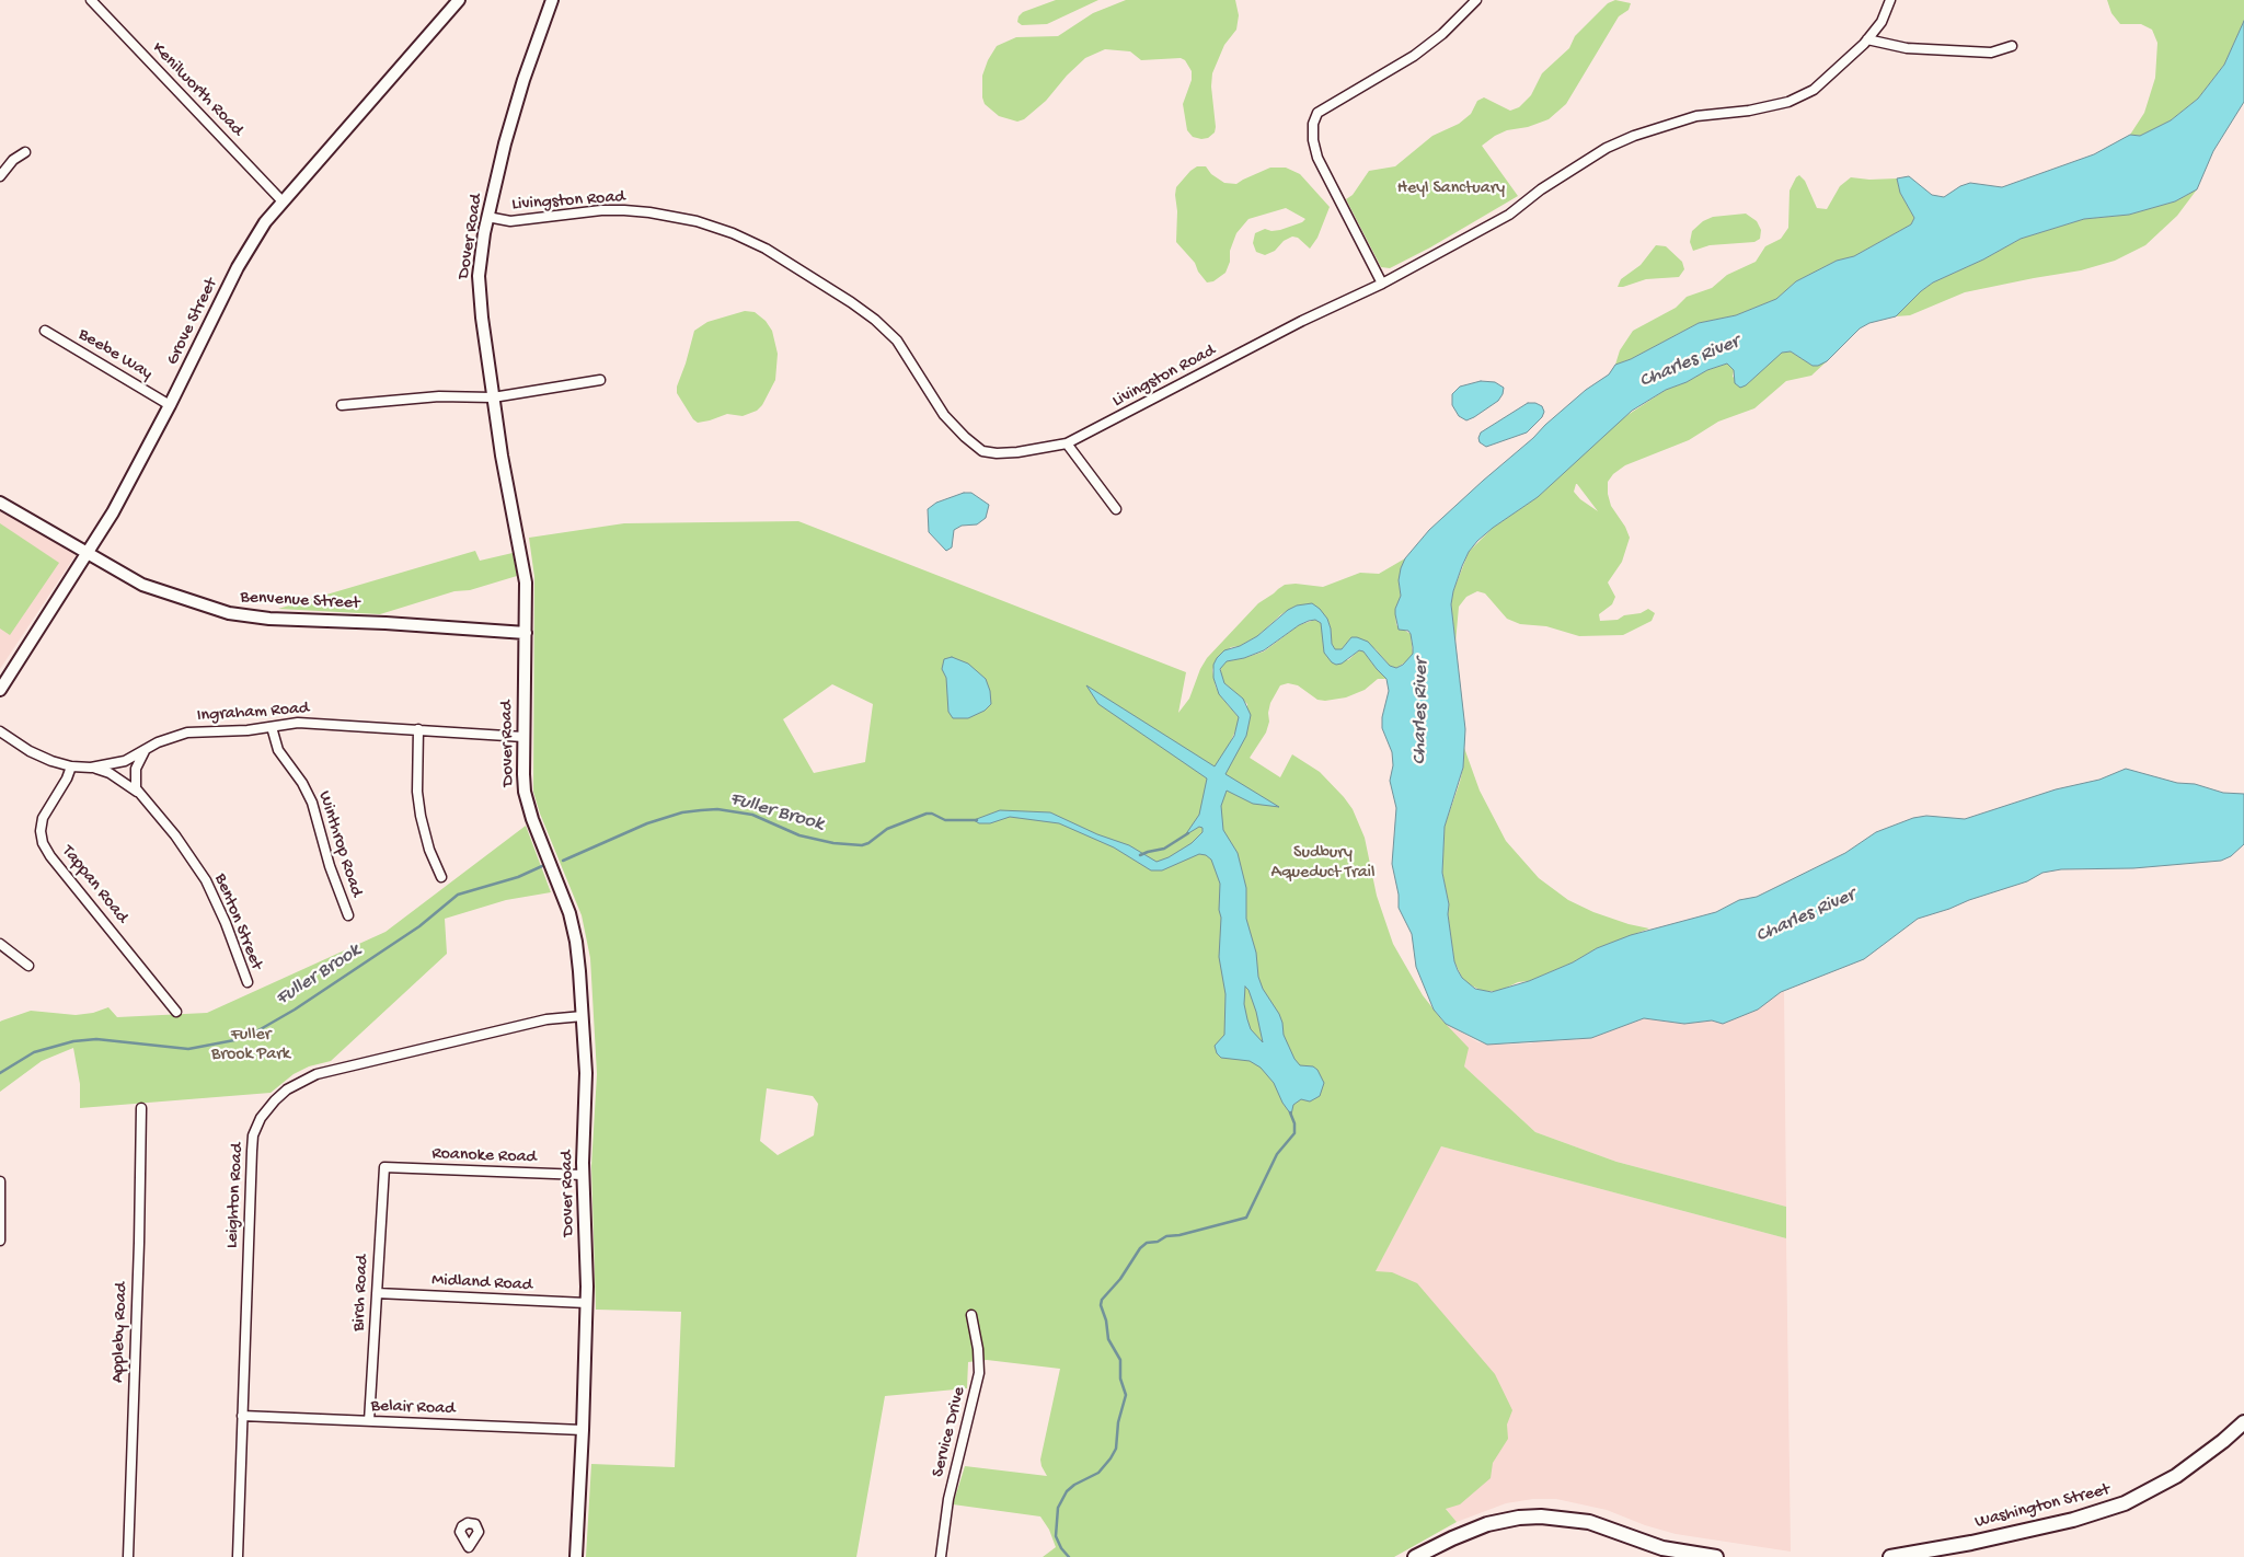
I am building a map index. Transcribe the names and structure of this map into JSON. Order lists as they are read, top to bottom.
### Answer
{
  "streets": {
    "main road": ["Washington Street"],
    "street": [
      "Kenilworth Road",
      "Livingston Road",
      "Dover Road",
      "Grove Street",
      "Beebe Way",
      "Benvenue Street",
      "Ingraham Road",
      "Winthrop Road",
      "Tappan Road",
      "Benton Street",
      "Roanoke Road",
      "Leighton Road",
      "Midland Road",
      "Birch Road",
      "Appleby Road",
      "Belair Road",
      "Service Drive"
    ]
  },
  "crossings": [
    ["Kenilworth Road", "Grove Street"],
    ["Livingston Road", "Dover Road"],
    ["Dover Road", "Benvenue Street"],
    ["Dover Road", "Ingraham Road"],
    ["Dover Road", "Roanoke Road"],
    ["Dover Road", "Leighton Road"],
    ["Dover Road", "Midland Road"],
    ["Dover Road", "Belair Road"],
    ["Grove Street", "Beebe Way"],
    ["Grove Street", "Benvenue Street"],
    ["Ingraham Road", "Winthrop Road"],
    ["Ingraham Road", "Tappan Road"],
    ["Ingraham Road", "Benton Street"],
    ["Roanoke Road", "Birch Road"],
    ["Leighton Road", "Belair Road"],
    ["Midland Road", "Birch Road"],
    ["Birch Road", "Belair Road"]
  ],
  "water": ["Charles River", "Fuller Brook"],
  "parks": ["Heyl Sanctuary", "Sudbury Aqueduct Trail", "Fuller Brook Park"]
}
